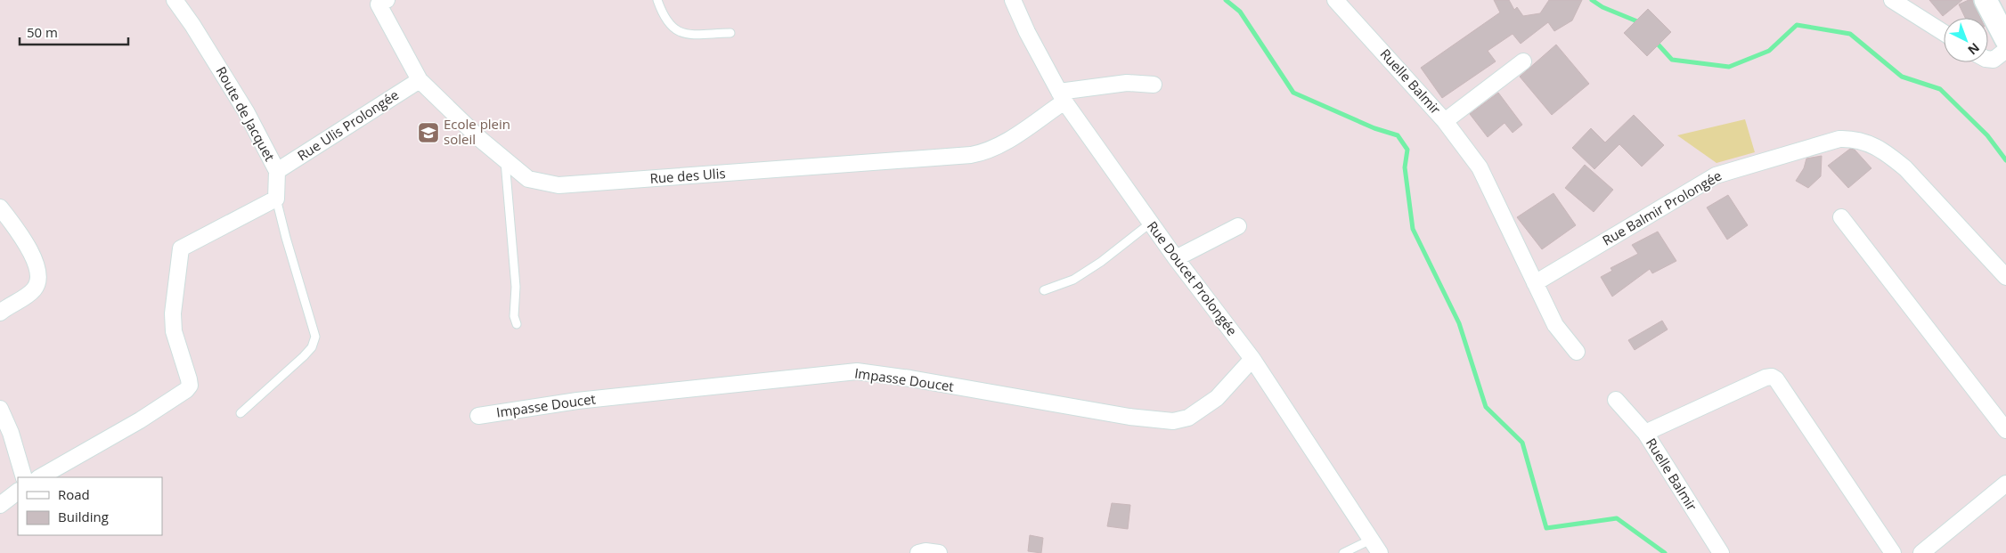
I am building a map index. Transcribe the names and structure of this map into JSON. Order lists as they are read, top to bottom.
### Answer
{
  "streets": {
    "street": [
      "Ruelle Balmir",
      "Route de Jacquet",
      "Rue Ulis Prolongée",
      "Rue des Ulis",
      "Rue Balmir Prolongée",
      "Rue Doucet Prolongée",
      "Impasse Doucet"
    ]
  },
  "crossings": [
    ["Ruelle Balmir", "Rue Balmir Prolongée"],
    ["Route de Jacquet", "Rue Ulis Prolongée"],
    ["Rue Ulis Prolongée", "Rue des Ulis"],
    ["Rue des Ulis", "Rue Doucet Prolongée"],
    ["Rue Doucet Prolongée", "Impasse Doucet"]
  ],
  "places": {
    "school or university": ["Ecole plein soleil"]
  },
  "legend": ["Road", "Building"],
  "scale_bar": "50 m",
  "north": "bottom right"
}
